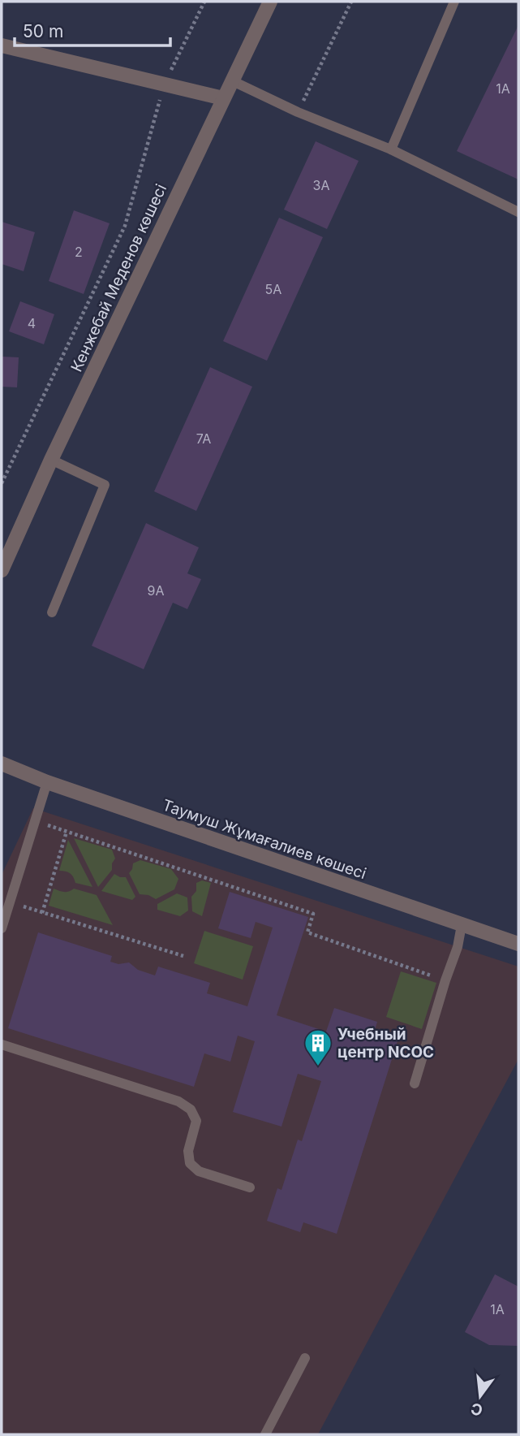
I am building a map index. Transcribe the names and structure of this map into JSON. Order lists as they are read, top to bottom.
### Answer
{
  "streets": {
    "street": ["Кенжебай Меденов көшесі", "Таумуш Жұмағалиев көшесі"]
  },
  "places": {
    "building": ["Учебный центр NCOC"]
  },
  "house_numbers": [
    "1А",
    "3А",
    "2",
    "5А",
    "4",
    "7А",
    "9А",
    "1А"
  ],
  "scale_bar": "50 m",
  "north": "bottom"
}
